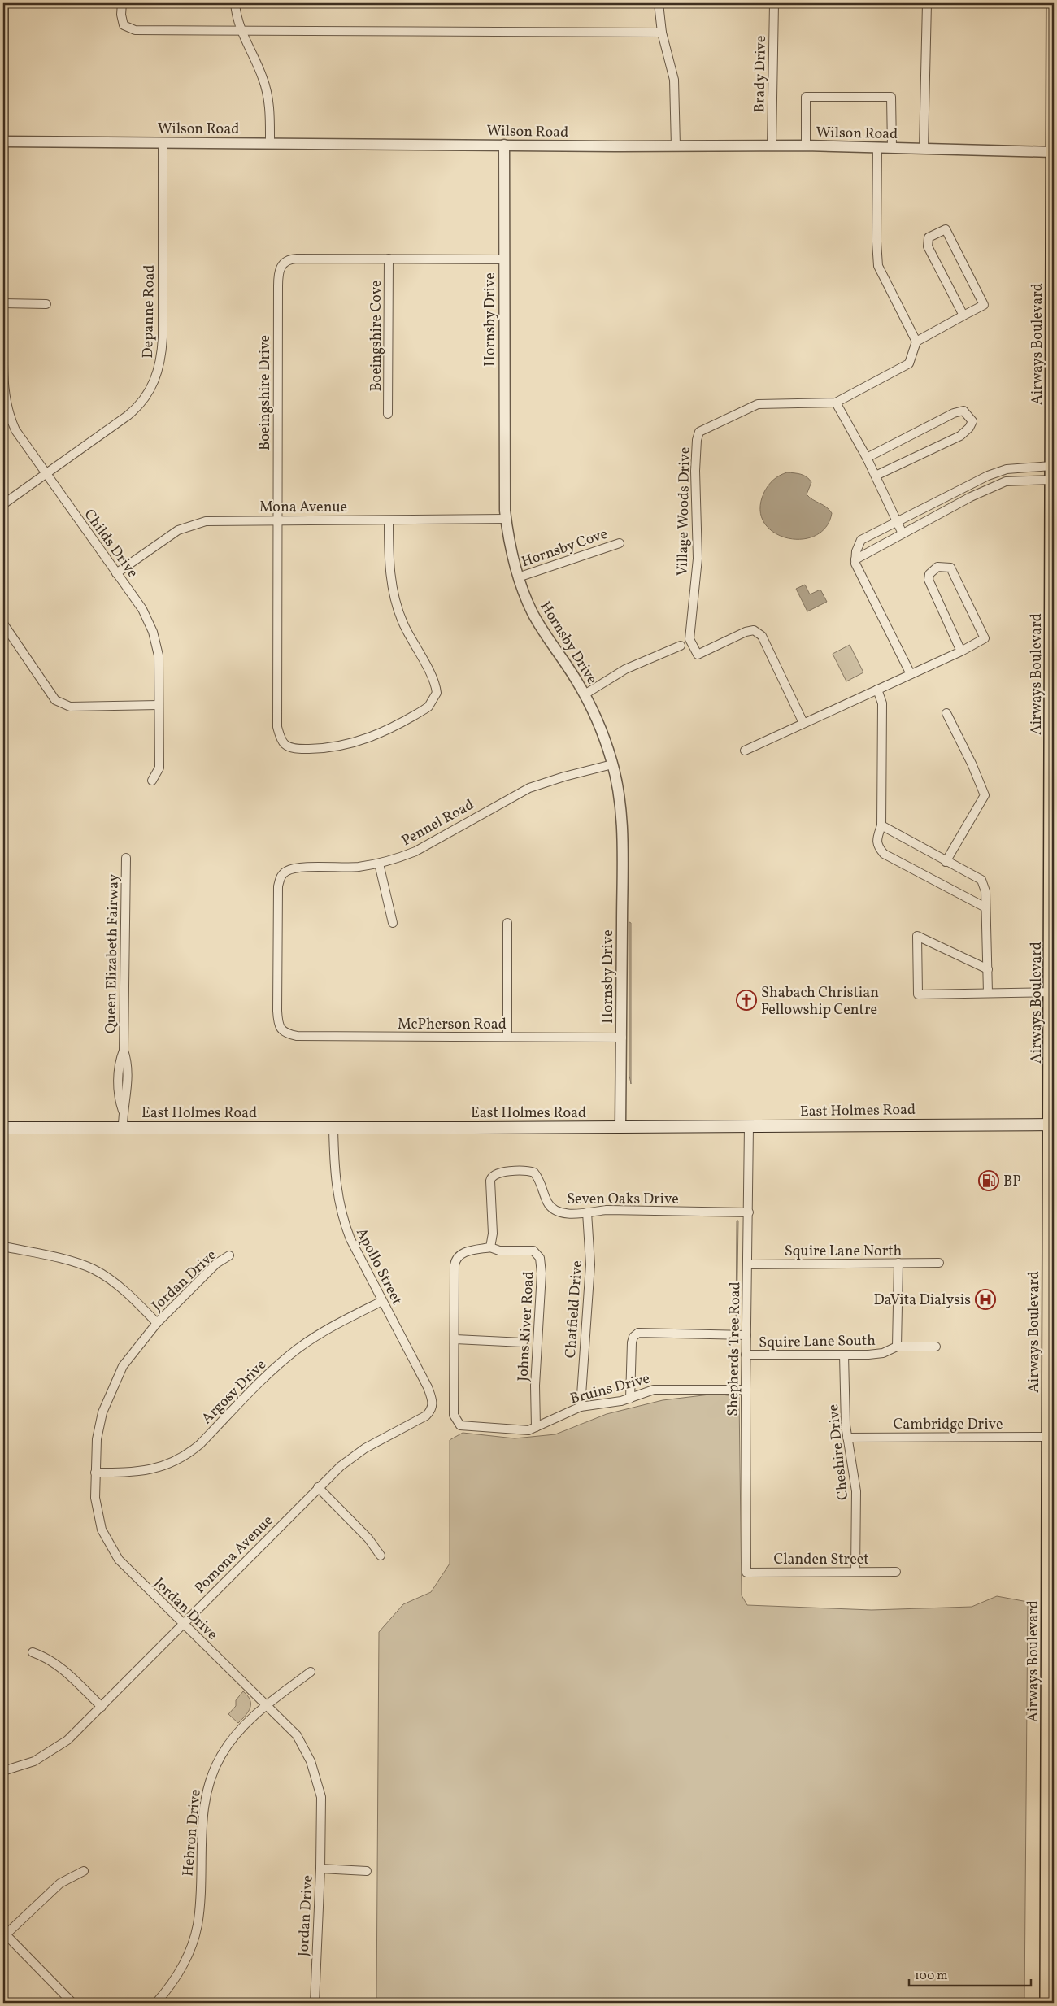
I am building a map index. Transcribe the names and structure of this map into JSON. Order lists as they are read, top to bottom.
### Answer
{
  "streets": {
    "main road": ["Airways Boulevard", "East Holmes Road"],
    "street": [
      "Brady Drive",
      "Wilson Road",
      "Depanne Road",
      "Hornsby Drive",
      "Boeingshire Cove",
      "Boeingshire Drive",
      "Mona Avenue",
      "Village Woods Drive",
      "Childs Drive",
      "Hornsby Cove",
      "Pennel Road",
      "Queen Elizabeth Fairway",
      "McPherson Road",
      "Seven Oaks Drive",
      "Squire Lane North",
      "Apollo Street",
      "Jordan Drive",
      "Chatfield Drive",
      "Johns River Road",
      "Squire Lane South",
      "Shepherds Tree Road",
      "Bruins Drive",
      "Argosy Drive",
      "Cambridge Drive",
      "Cheshire Drive",
      "Pomona Avenue",
      "Clanden Street",
      "Hebron Drive"
    ]
  },
  "crossings": [
    ["Brady Drive", "Wilson Road"],
    ["Wilson Road", "Depanne Road"],
    ["Wilson Road", "Hornsby Drive"],
    ["Wilson Road", "Airways Boulevard"],
    ["Depanne Road", "Childs Drive"],
    ["Hornsby Drive", "Boeingshire Drive"],
    ["Hornsby Drive", "Mona Avenue"],
    ["Hornsby Drive", "Hornsby Cove"],
    ["Hornsby Drive", "Pennel Road"],
    ["Hornsby Drive", "McPherson Road"],
    ["Hornsby Drive", "East Holmes Road"],
    ["Boeingshire Cove", "Boeingshire Drive"],
    ["Airways Boulevard", "East Holmes Road"],
    ["Airways Boulevard", "Cambridge Drive"],
    ["Boeingshire Drive", "Mona Avenue"],
    ["Mona Avenue", "Childs Drive"],
    ["Pennel Road", "McPherson Road"],
    ["Queen Elizabeth Fairway", "East Holmes Road"],
    ["East Holmes Road", "Apollo Street"],
    ["East Holmes Road", "Shepherds Tree Road"],
    ["Seven Oaks Drive", "Chatfield Drive"],
    ["Seven Oaks Drive", "Johns River Road"],
    ["Seven Oaks Drive", "Shepherds Tree Road"],
    ["Squire Lane North", "Shepherds Tree Road"],
    ["Apollo Street", "Argosy Drive"],
    ["Apollo Street", "Pomona Avenue"],
    ["Jordan Drive", "Argosy Drive"],
    ["Jordan Drive", "Pomona Avenue"],
    ["Jordan Drive", "Hebron Drive"],
    ["Chatfield Drive", "Bruins Drive"],
    ["Johns River Road", "Bruins Drive"],
    ["Squire Lane South", "Shepherds Tree Road"],
    ["Squire Lane South", "Cheshire Drive"],
    ["Shepherds Tree Road", "Bruins Drive"],
    ["Shepherds Tree Road", "Clanden Street"],
    ["Cambridge Drive", "Cheshire Drive"],
    ["Cheshire Drive", "Clanden Street"]
  ],
  "places": {
    "church": ["Shabach Christian Fellowship Centre"],
    "fuel station": ["BP"],
    "hospital": ["DaVita Dialysis"]
  },
  "scale_bar": "100 m"
}
